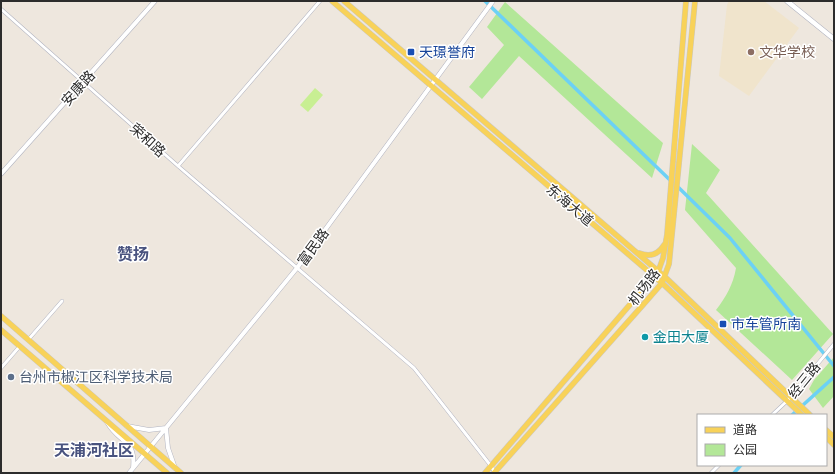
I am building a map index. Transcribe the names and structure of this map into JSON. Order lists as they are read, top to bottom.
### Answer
{
  "streets": {
    "main road": ["东海大道", "机场路"],
    "street": [
      "安康路",
      "荣和路",
      "富民路",
      "经三路"
    ]
  },
  "crossings": [
    ["安康路", "荣和路"],
    ["荣和路", "富民路"],
    ["荣和路", "机场路"],
    ["东海大道", "富民路"],
    ["东海大道", "机场路"],
    ["东海大道", "经三路"]
  ],
  "districts": ["赞扬", "天浦河社区"],
  "places": {
    "transit": ["天璟誉府", "市车管所南"],
    "other": ["文华学校", "金田大厦", "台州市椒江区科学技术局"]
  },
  "legend": ["道路", "公园"]
}
